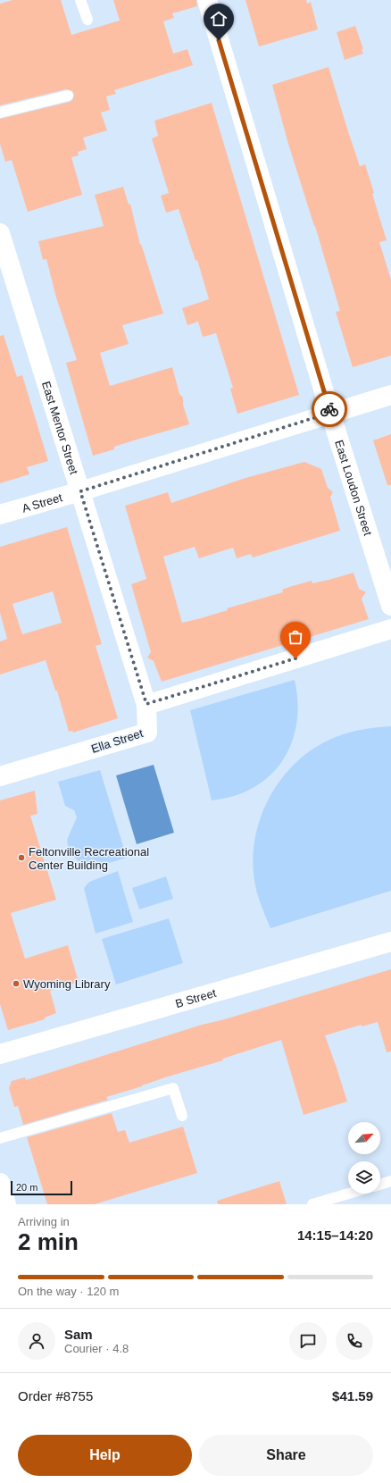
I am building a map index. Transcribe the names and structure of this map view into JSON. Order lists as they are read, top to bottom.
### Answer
{
  "streets": {
    "street": [
      "East Mentor Street",
      "East Loudon Street",
      "A Street",
      "Ella Street",
      "B Street"
    ]
  },
  "crossings": [
    ["East Mentor Street", "A Street"],
    ["East Mentor Street", "Ella Street"],
    ["East Loudon Street", "A Street"]
  ],
  "places": ["Feltonville Recreational Center Building", "Wyoming Library"],
  "scale_bar": "20 m",
  "north": "top right",
  "page": {
    "scale": "20 m",
    "heading": ["2 min", "Arriving in", "14:15–14:20"],
    "panel": [
      "Sam",
      "Courier · 4.8",
      "Order #8755",
      "$41.59"
    ],
    "bar": "On the way · 120 m",
    "buttons": ["Help", "Share"]
  }
}
